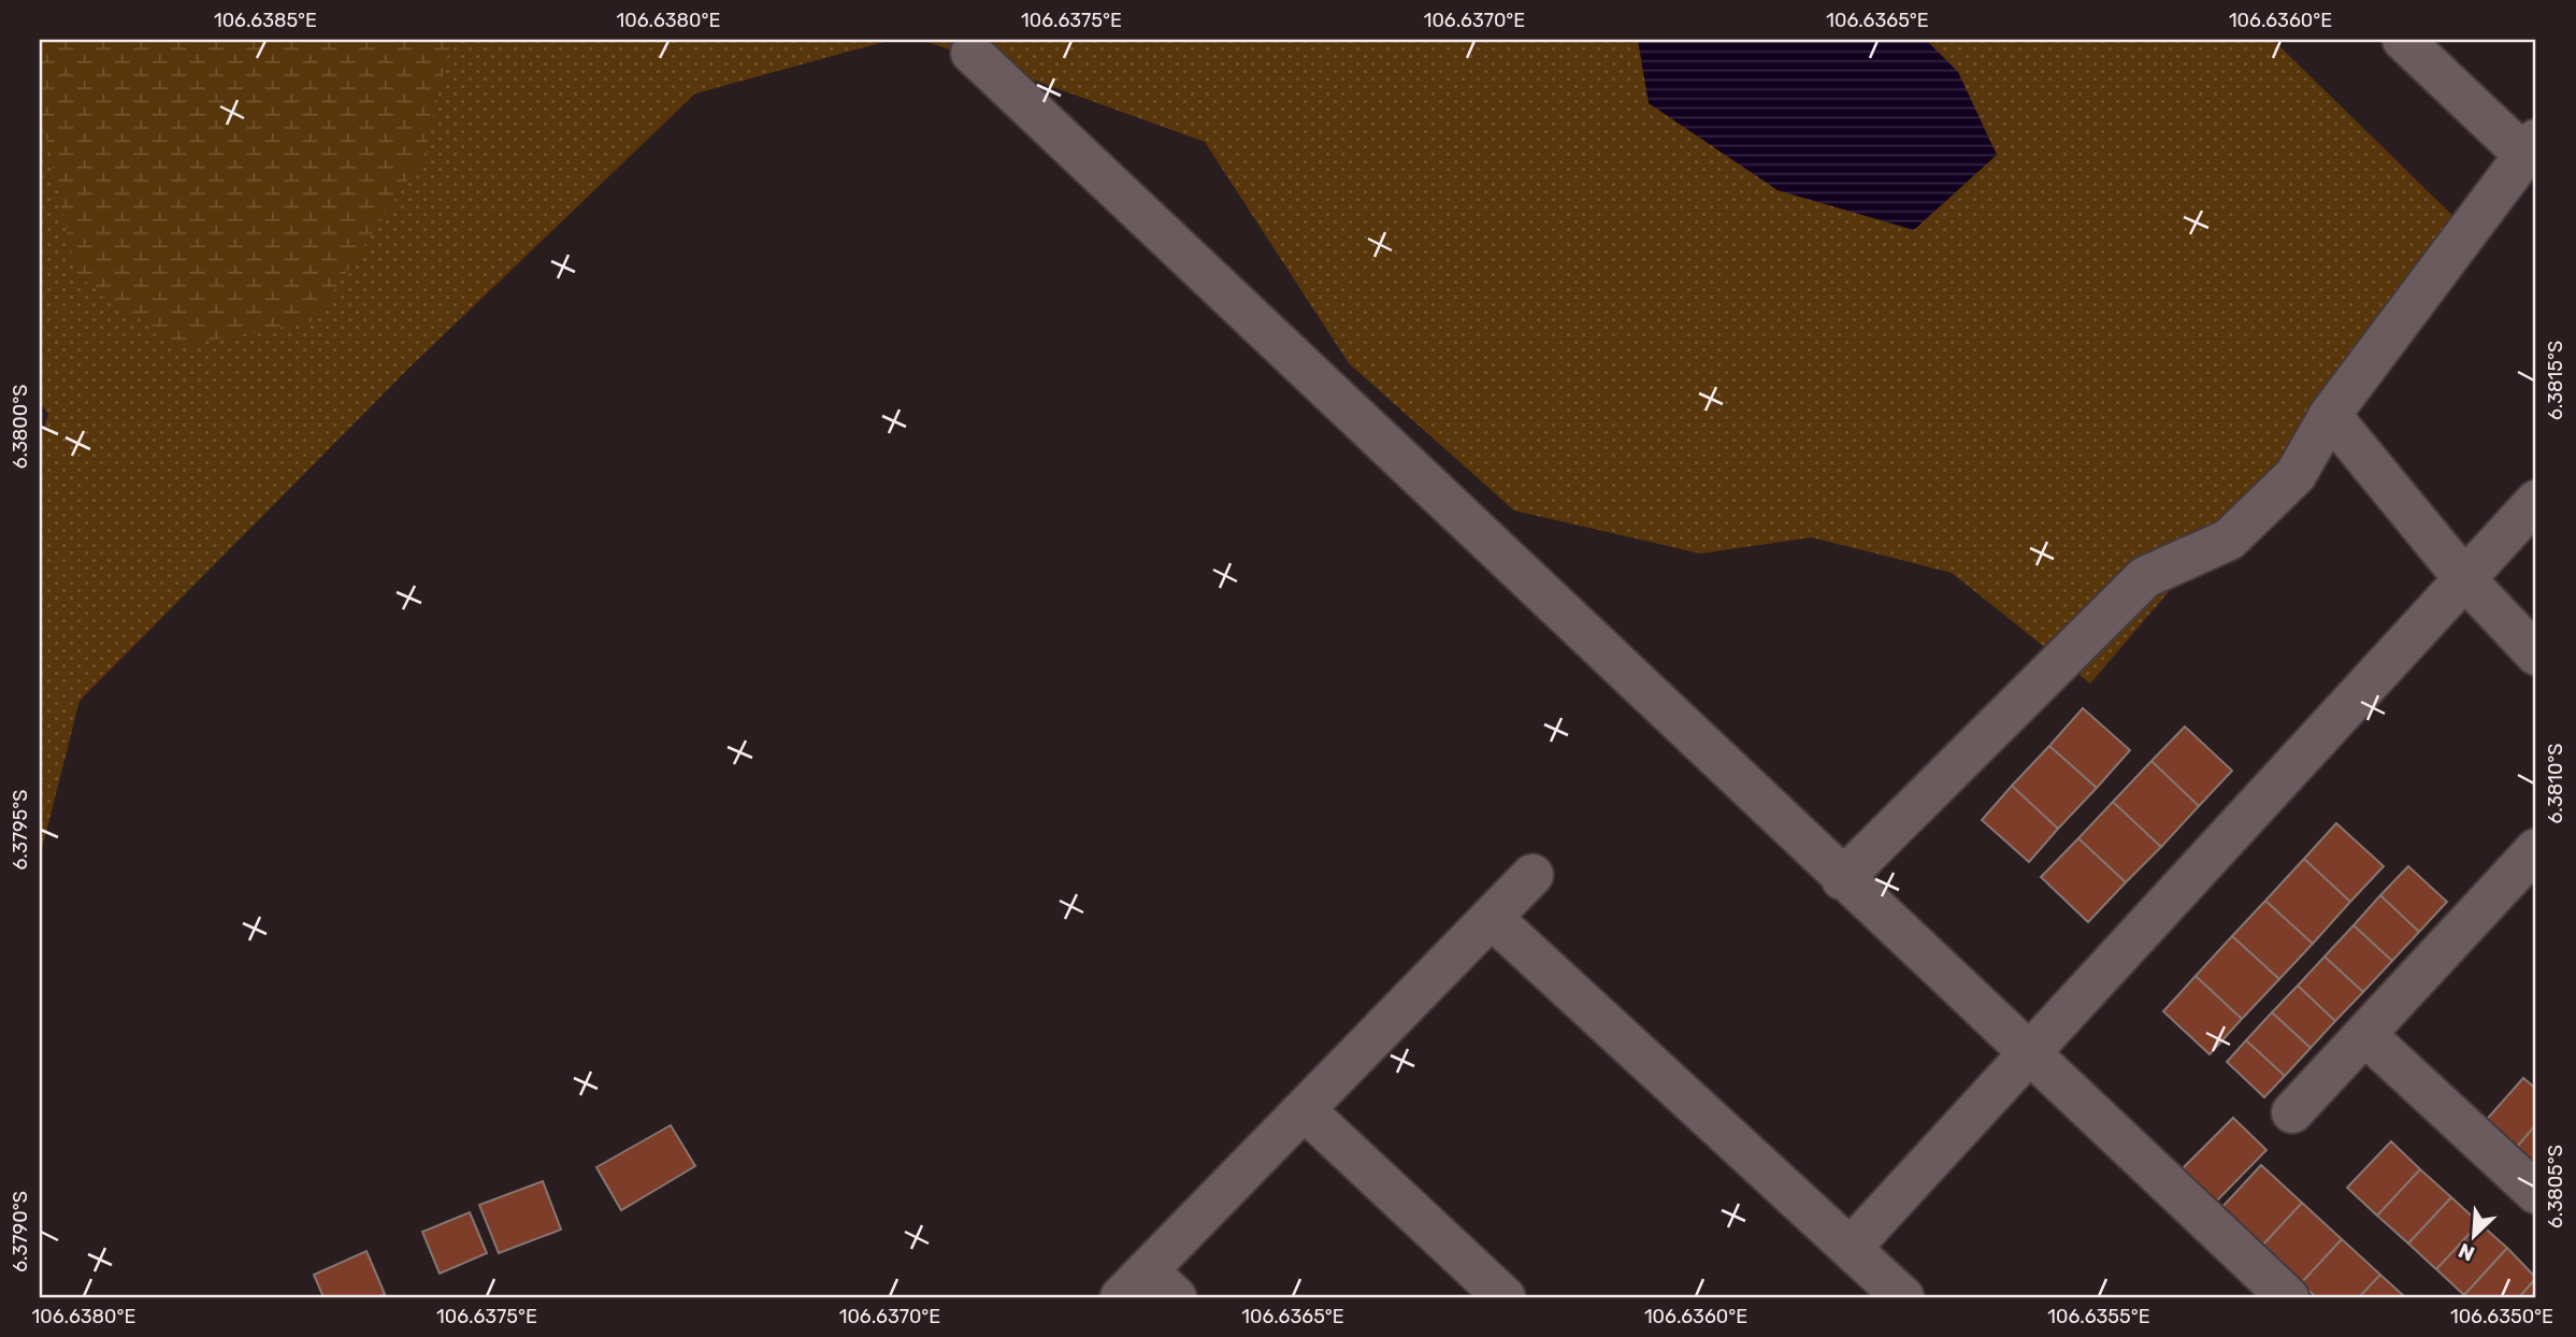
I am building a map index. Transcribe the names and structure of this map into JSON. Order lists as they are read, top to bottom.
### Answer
{
  "north": "bottom left",
  "coordinates": [
    "106.6385°E",
    "106.6380°E",
    "106.6375°E",
    "106.6370°E",
    "106.6365°E",
    "106.6360°E",
    "6.3815°S",
    "6.3800°S",
    "6.3810°S",
    "6.3795°S",
    "6.3805°S",
    "6.3790°S",
    "106.6355°E",
    "106.6350°E"
  ]
}
